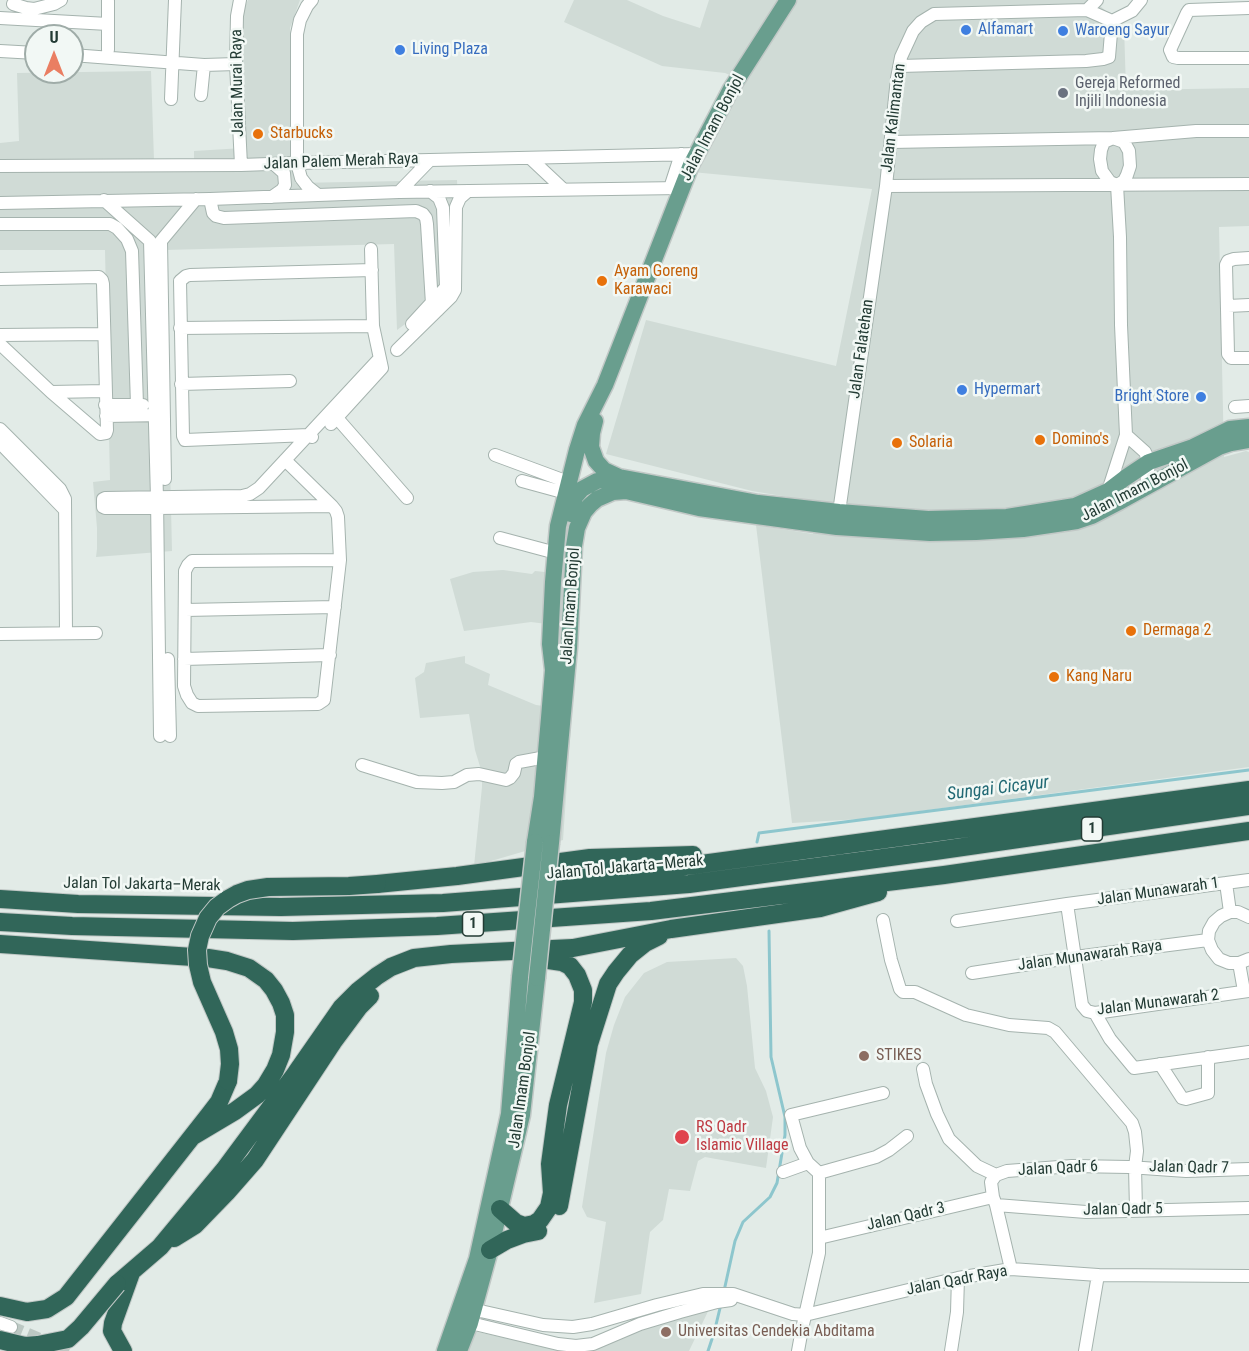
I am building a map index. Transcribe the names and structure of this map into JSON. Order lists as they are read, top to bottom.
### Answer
{
  "streets": {
    "highway": ["1", "Jalan Tol Jakarta–Merak"],
    "main road": ["Jalan Imam Bonjol"],
    "street": [
      "Jalan Murai Raya",
      "Jalan Kalimantan",
      "Jalan Palem Merah Raya",
      "Jalan Falatehan",
      "Jalan Munawarah 1",
      "Jalan Munawarah Raya",
      "Jalan Munawarah 2",
      "Jalan Qadr 7",
      "Jalan Qadr 6",
      "Jalan Qadr 5",
      "Jalan Qadr 3",
      "Jalan Qadr Raya"
    ]
  },
  "crossings": [
    ["Jalan Murai Raya", "Jalan Palem Merah Raya"],
    ["Jalan Kalimantan", "Jalan Falatehan"],
    ["Jalan Imam Bonjol", "Jalan Palem Merah Raya"],
    ["Jalan Imam Bonjol", "Jalan Falatehan"],
    ["Jalan Imam Bonjol", "Jalan Qadr Raya"],
    ["Jalan Munawarah Raya", "Jalan Munawarah 2"],
    ["Jalan Qadr 7", "Jalan Qadr 6"],
    ["Jalan Qadr 5", "Jalan Qadr 3"]
  ],
  "water": ["Sungai Cicayur"],
  "places": [
    "Alfamart",
    "Waroeng Sayur",
    "Living Plaza",
    "Gereja Reformed Injili Indonesia",
    "Starbucks",
    "Ayam Goreng Karawaci",
    "Hypermart",
    "Bright Store",
    "Domino's",
    "Solaria",
    "Dermaga 2",
    "Kang Naru",
    "STIKES",
    "RS Qadr Islamic Village",
    "Universitas Cendekia Abditama"
  ],
  "north": "top"
}
